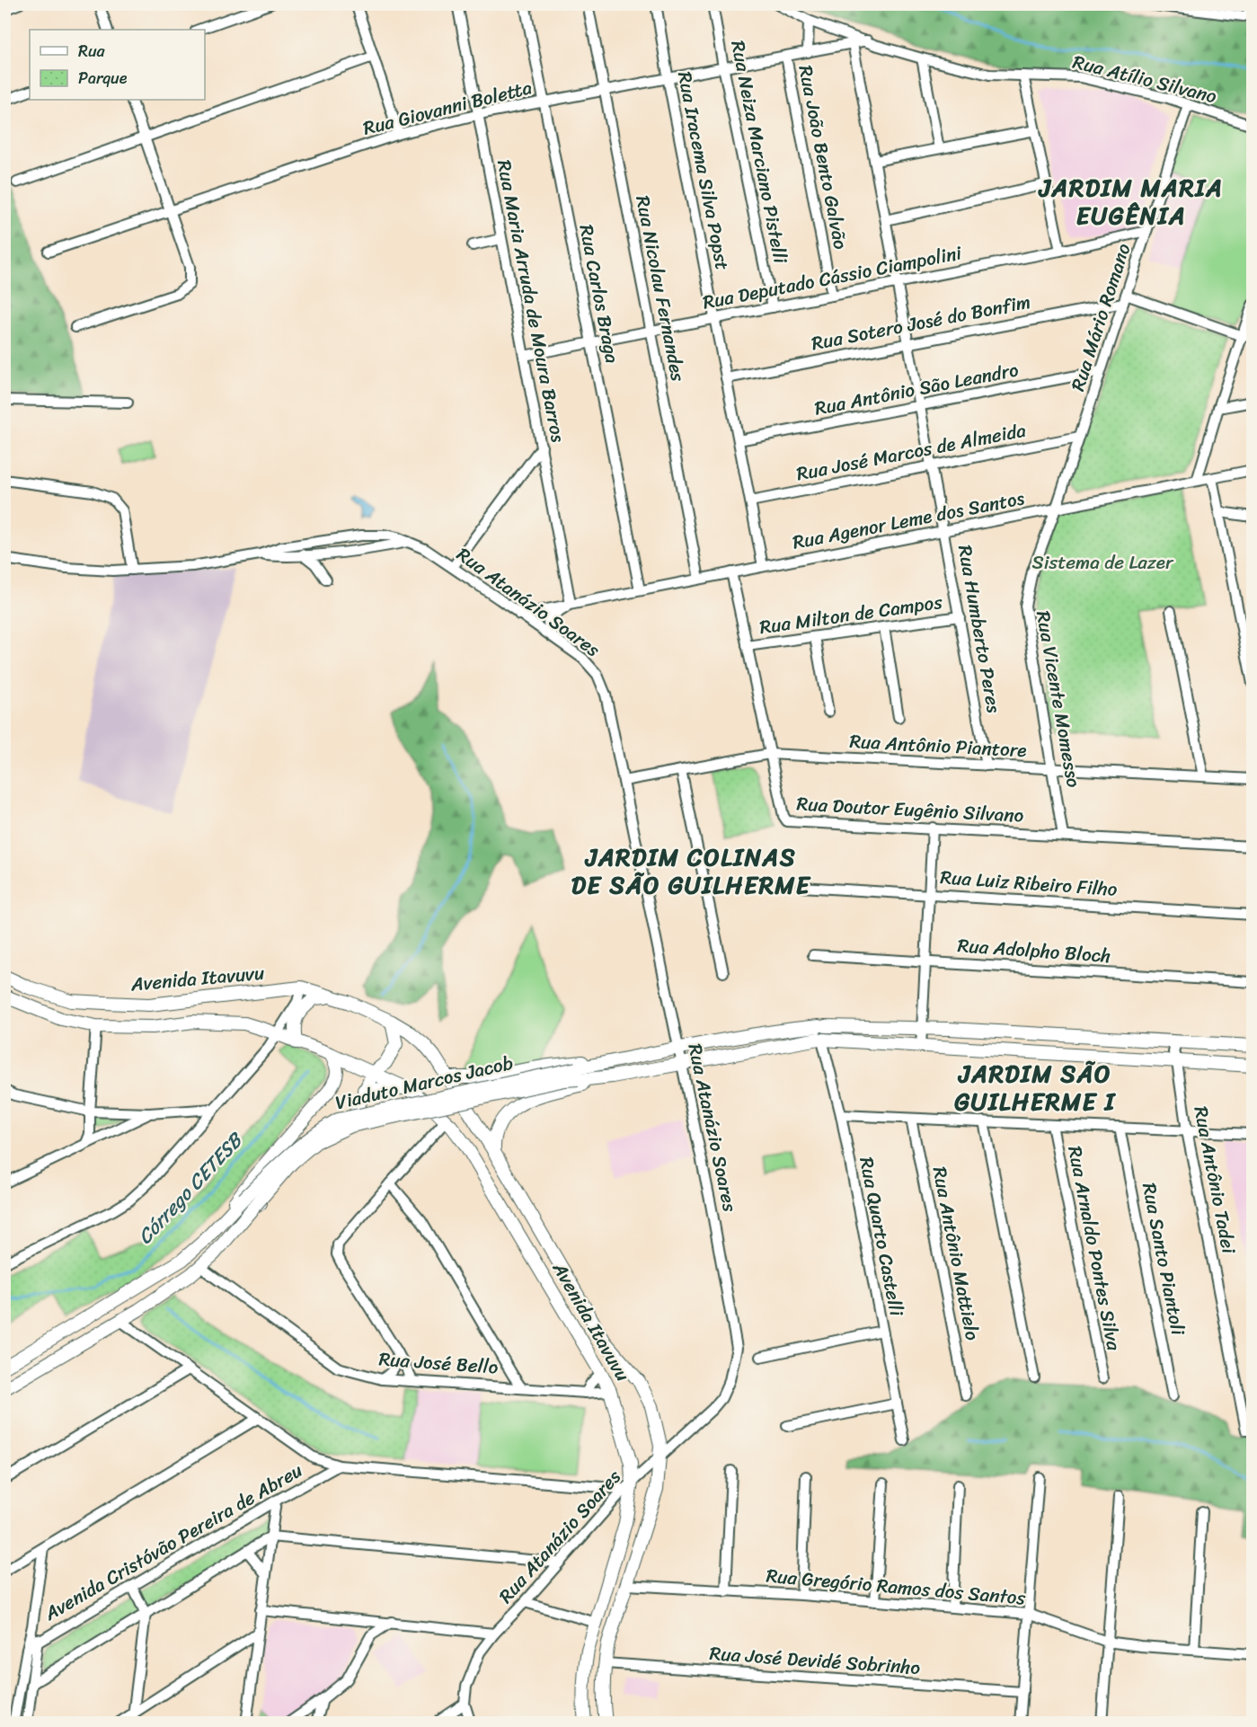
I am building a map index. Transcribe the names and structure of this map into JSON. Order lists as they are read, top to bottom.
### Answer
{
  "streets": {
    "main road": ["Avenida Itavuvu", "Viaduto Marcos Jacob"],
    "street": [
      "Rua Atílio Silvano",
      "Rua Giovanni Boletta",
      "Rua Neiza Marciano Pistelli",
      "Rua João Bento Galvão",
      "Rua Iracema Silva Popst",
      "Rua Deputado Cássio Ciampolini",
      "Rua Nicolau Fernandes",
      "Rua Carlos Braga",
      "Rua Maria Arruda de Moura Barros",
      "Rua Mário Romano",
      "Rua Sotero José do Bonfim",
      "Rua Antônio São Leandro",
      "Rua José Marcos de Almeida",
      "Rua Agenor Leme dos Santos",
      "Rua Atanázio Soares",
      "Rua Milton de Campos",
      "Rua Humberto Peres",
      "Rua Vicente Momesso",
      "Rua Antônio Piantore",
      "Rua Doutor Eugênio Silvano",
      "Rua Luiz Ribeiro Filho",
      "Rua Adolpho Bloch",
      "Rua Antônio Tadei",
      "Rua Quarto Castelli",
      "Rua Arnaldo Pontes Silva",
      "Rua Antônio Mattielo",
      "Rua Santo Piantoli",
      "Rua José Bello",
      "Avenida Cristóvão Pereira de Abreu",
      "Rua Gregório Ramos dos Santos",
      "Rua José Devidé Sobrinho"
    ]
  },
  "crossings": [
    ["Rua Atílio Silvano", "Rua Giovanni Boletta"],
    ["Rua Atílio Silvano", "Rua Mário Romano"],
    ["Rua Giovanni Boletta", "Rua Neiza Marciano Pistelli"],
    ["Rua Giovanni Boletta", "Rua João Bento Galvão"],
    ["Rua Giovanni Boletta", "Rua Iracema Silva Popst"],
    ["Rua Giovanni Boletta", "Rua Nicolau Fernandes"],
    ["Rua Giovanni Boletta", "Rua Carlos Braga"],
    ["Rua Giovanni Boletta", "Rua Maria Arruda de Moura Barros"],
    ["Rua Giovanni Boletta", "Rua Humberto Peres"],
    ["Rua Neiza Marciano Pistelli", "Rua Deputado Cássio Ciampolini"],
    ["Rua João Bento Galvão", "Rua Deputado Cássio Ciampolini"],
    ["Rua Iracema Silva Popst", "Rua Deputado Cássio Ciampolini"],
    ["Rua Iracema Silva Popst", "Rua Sotero José do Bonfim"],
    ["Rua Iracema Silva Popst", "Rua Antônio São Leandro"],
    ["Rua Iracema Silva Popst", "Rua José Marcos de Almeida"],
    ["Rua Iracema Silva Popst", "Rua Agenor Leme dos Santos"],
    ["Rua Deputado Cássio Ciampolini", "Rua Nicolau Fernandes"],
    ["Rua Deputado Cássio Ciampolini", "Rua Carlos Braga"],
    ["Rua Deputado Cássio Ciampolini", "Rua Maria Arruda de Moura Barros"],
    ["Rua Deputado Cássio Ciampolini", "Rua Mário Romano"],
    ["Rua Deputado Cássio Ciampolini", "Rua Humberto Peres"],
    ["Rua Nicolau Fernandes", "Rua Agenor Leme dos Santos"],
    ["Rua Carlos Braga", "Rua Agenor Leme dos Santos"],
    ["Rua Maria Arruda de Moura Barros", "Rua Agenor Leme dos Santos"],
    ["Rua Mário Romano", "Rua Sotero José do Bonfim"],
    ["Rua Mário Romano", "Rua Antônio São Leandro"],
    ["Rua Mário Romano", "Rua José Marcos de Almeida"],
    ["Rua Mário Romano", "Rua Agenor Leme dos Santos"],
    ["Rua Mário Romano", "Rua Vicente Momesso"],
    ["Rua Sotero José do Bonfim", "Rua Humberto Peres"],
    ["Rua Antônio São Leandro", "Rua Humberto Peres"],
    ["Rua José Marcos de Almeida", "Rua Humberto Peres"],
    ["Rua Agenor Leme dos Santos", "Rua Atanázio Soares"],
    ["Rua Agenor Leme dos Santos", "Rua Humberto Peres"],
    ["Rua Agenor Leme dos Santos", "Rua Vicente Momesso"],
    ["Rua Agenor Leme dos Santos", "Rua Doutor Eugênio Silvano"],
    ["Rua Atanázio Soares", "Rua Antônio Piantore"],
    ["Rua Atanázio Soares", "Avenida Itavuvu"],
    ["Rua Milton de Campos", "Rua Humberto Peres"],
    ["Rua Milton de Campos", "Rua Doutor Eugênio Silvano"],
    ["Rua Humberto Peres", "Rua Antônio Piantore"],
    ["Rua Vicente Momesso", "Rua Antônio Piantore"],
    ["Rua Vicente Momesso", "Rua Doutor Eugênio Silvano"],
    ["Rua Antônio Piantore", "Rua Doutor Eugênio Silvano"],
    ["Avenida Itavuvu", "Rua José Bello"],
    ["Avenida Itavuvu", "Rua Gregório Ramos dos Santos"],
    ["Avenida Itavuvu", "Rua José Devidé Sobrinho"]
  ],
  "districts": ["JARDIM MARIA EUGÊNIA", "JARDIM COLINAS DE SÃO GUILHERME", "JARDIM SÃO GUILHERME I"],
  "water": ["Córrego CETESB"],
  "parks": ["Sistema de Lazer"],
  "legend": ["Rua", "Parque"]
}
